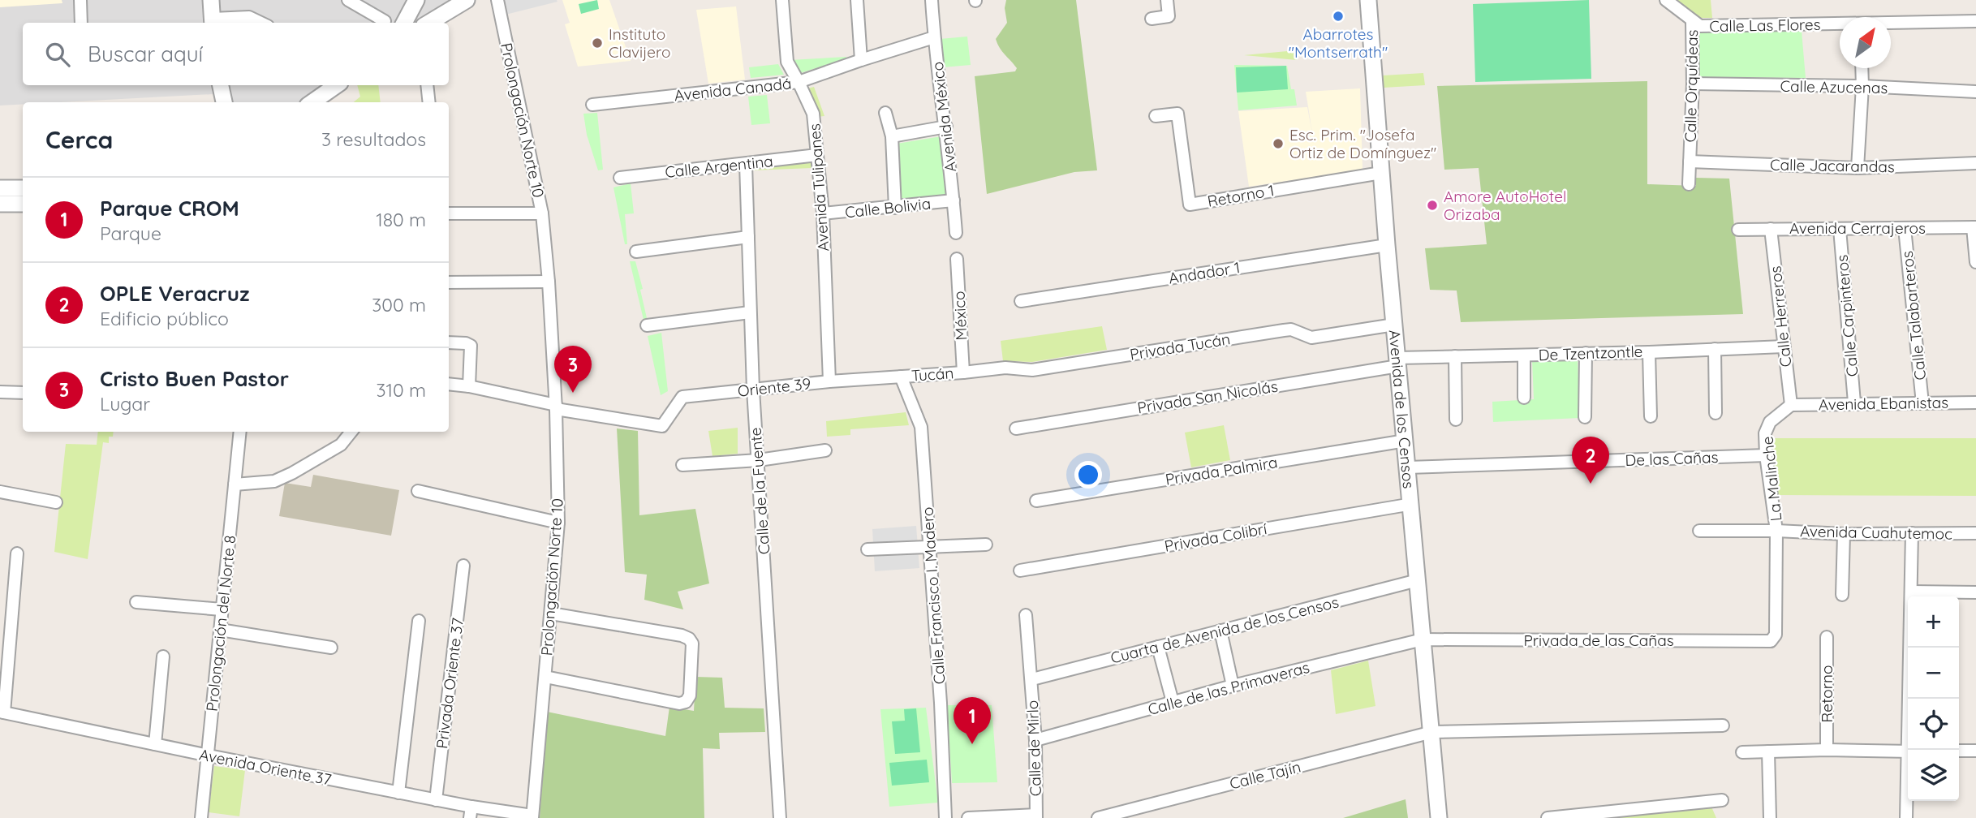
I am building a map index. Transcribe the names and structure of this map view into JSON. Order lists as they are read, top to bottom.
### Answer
{
  "streets": {
    "street": [
      "Calle Las Flores",
      "Calle Orquídeas",
      "Calle Azucenas",
      "Avenida Canadá",
      "Avenida México",
      "Prolongación Norte 10",
      "Calle Jacarandas",
      "Calle Argentina",
      "Avenida Tulipanes",
      "Retorno 1",
      "Calle Bolivia",
      "Avenida Cerrajeros",
      "Andador 1",
      "México",
      "Calle Carpinteros",
      "Calle Talabarteros",
      "Calle Herreros",
      "Privada Tucán",
      "De Tzentzontle",
      "Tucán",
      "Oriente 39",
      "Privada San Nicolás",
      "Avenida Ebanistas",
      "Avenida de los Censos",
      "De las Cañas",
      "Privada Palmira",
      "La Malinche",
      "Calle de la Fuente",
      "Avenida Cuahutemoc",
      "Privada Colibrí",
      "Calle Francisco I. Madero",
      "Prolongación del Norte 8",
      "Cuarta de Avenida de los Censos",
      "Privada de las Cañas",
      "Privada Oriente 37",
      "Calle de las Primaveras",
      "Retorno",
      "Calle de Mirlo",
      "Avenida Oriente 37",
      "Calle Tajín"
    ]
  },
  "crossings": [
    ["Calle Las Flores", "Calle Orquídeas"],
    ["Calle Orquídeas", "Calle Azucenas"],
    ["Calle Orquídeas", "Calle Jacarandas"],
    ["Avenida Canadá", "Avenida México"],
    ["Avenida Canadá", "Avenida Tulipanes"],
    ["Avenida México", "Calle Bolivia"],
    ["Prolongación Norte 10", "Oriente 39"],
    ["Prolongación Norte 10", "Avenida Oriente 37"],
    ["Calle Argentina", "Avenida Tulipanes"],
    ["Calle Argentina", "Calle de la Fuente"],
    ["Avenida Tulipanes", "Calle Bolivia"],
    ["Avenida Tulipanes", "Oriente 39"],
    ["Retorno 1", "Avenida de los Censos"],
    ["Avenida Cerrajeros", "Calle Carpinteros"],
    ["Avenida Cerrajeros", "Calle Talabarteros"],
    ["Avenida Cerrajeros", "Calle Herreros"],
    ["Andador 1", "Avenida de los Censos"],
    ["México", "Privada Tucán"],
    ["México", "Tucán"],
    ["Calle Carpinteros", "Avenida Ebanistas"],
    ["Calle Talabarteros", "Avenida Ebanistas"],
    ["Calle Herreros", "De Tzentzontle"],
    ["Calle Herreros", "Avenida Ebanistas"],
    ["Calle Herreros", "La Malinche"],
    ["Privada Tucán", "Tucán"],
    ["Privada Tucán", "Avenida de los Censos"],
    ["De Tzentzontle", "Privada San Nicolás"],
    ["De Tzentzontle", "Avenida de los Censos"],
    ["Tucán", "Oriente 39"],
    ["Tucán", "Calle Francisco I. Madero"],
    ["Oriente 39", "Calle de la Fuente"],
    ["Oriente 39", "Calle Francisco I. Madero"],
    ["Privada San Nicolás", "Avenida de los Censos"],
    ["Avenida Ebanistas", "La Malinche"],
    ["Avenida de los Censos", "De las Cañas"],
    ["Avenida de los Censos", "Privada Palmira"],
    ["Avenida de los Censos", "Privada Colibrí"],
    ["Avenida de los Censos", "Cuarta de Avenida de los Censos"],
    ["Avenida de los Censos", "Privada de las Cañas"],
    ["Avenida de los Censos", "Calle de las Primaveras"],
    ["Avenida de los Censos", "Calle Tajín"],
    ["De las Cañas", "La Malinche"],
    ["La Malinche", "Avenida Cuahutemoc"],
    ["La Malinche", "Privada de las Cañas"],
    ["Prolongación del Norte 8", "Avenida Oriente 37"],
    ["Cuarta de Avenida de los Censos", "Calle de Mirlo"],
    ["Privada de las Cañas", "Calle de las Primaveras"],
    ["Privada Oriente 37", "Avenida Oriente 37"],
    ["Calle de las Primaveras", "Calle de Mirlo"]
  ],
  "places": [
    "Abarrotes \"Montserrath\"",
    "Instituto Clavijero",
    "Esc. Prim. \"Josefa Ortiz de Domínguez\"",
    "Amore AutoHotel Orizaba"
  ],
  "north": "top right",
  "page": {
    "search": "Buscar aquí",
    "heading": ["Cerca", "3 resultados"],
    "list": [
      {
        "mark": "1",
        "name": "Parque CROM",
        "note": "Parque",
        "value": "180 m"
      },
      {
        "mark": "2",
        "name": "OPLE Veracruz",
        "note": "Edificio público",
        "value": "300 m"
      },
      {
        "mark": "3",
        "name": "Cristo Buen Pastor",
        "note": "Lugar",
        "value": "310 m"
      }
    ],
    "pins": ["3", "2", "1"],
    "map_buttons": ["+", "−"]
  }
}
